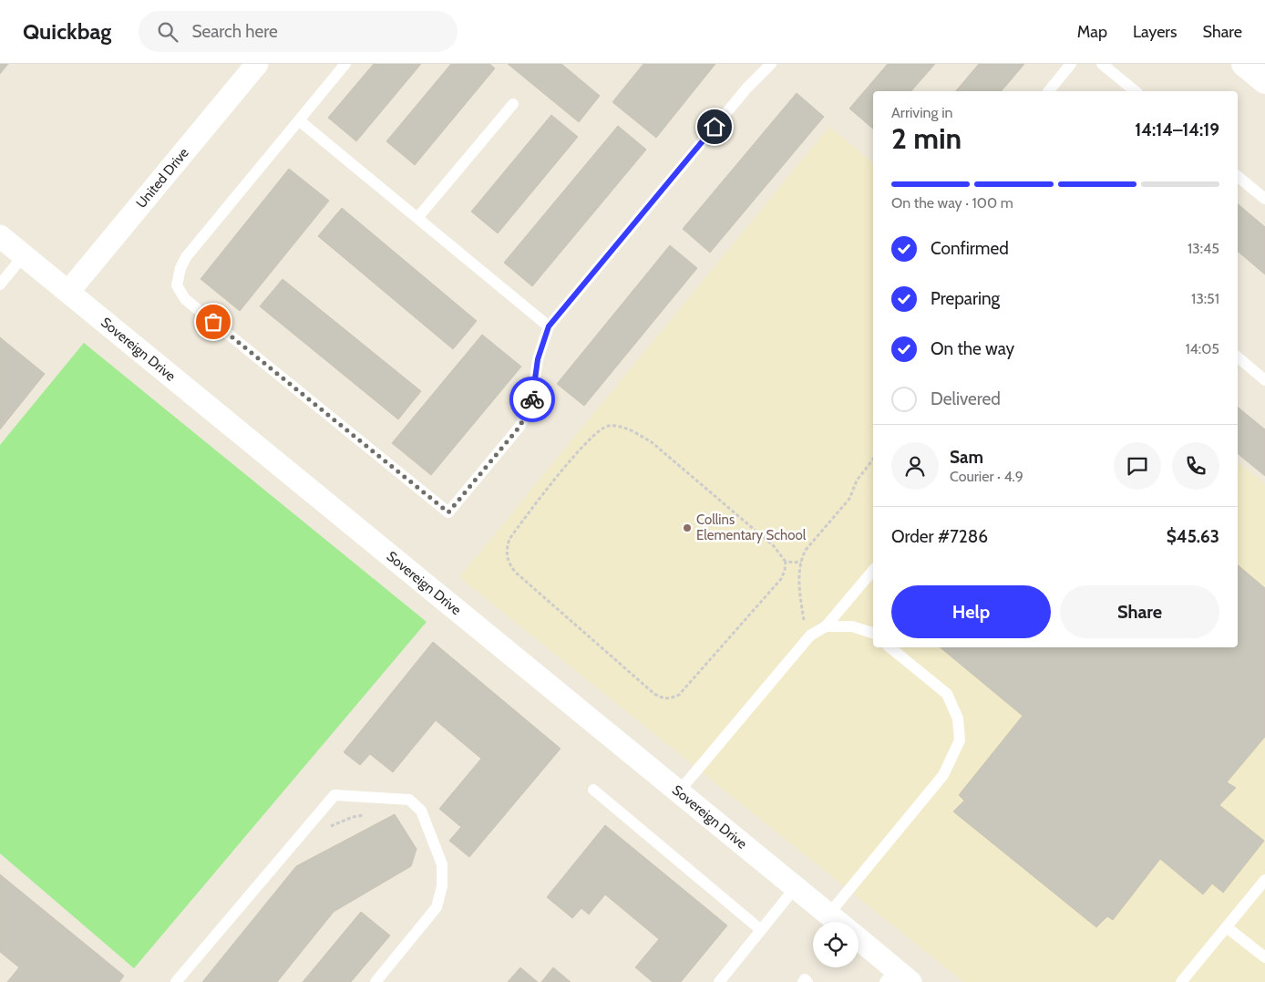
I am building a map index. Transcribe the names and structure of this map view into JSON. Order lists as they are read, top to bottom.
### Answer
{
  "streets": {
    "street": ["United Drive", "Sovereign Drive"]
  },
  "crossings": [
    ["United Drive", "Sovereign Drive"]
  ],
  "places": ["Collins Elementary School"],
  "page": {
    "header": "Quickbag",
    "search": "Search here",
    "nav": ["Map", "Layers", "Share"],
    "heading": ["2 min", "Arriving in", "14:14–14:19"],
    "panel": [
      "Sam",
      "Courier · 4.9",
      "Order #7286",
      "$45.63"
    ],
    "bar": "On the way · 100 m",
    "list": [
      ["Confirmed", "13:45"],
      ["Preparing", "13:51"],
      ["On the way", "14:05"],
      "Delivered"
    ],
    "buttons": ["Help", "Share"]
  }
}
